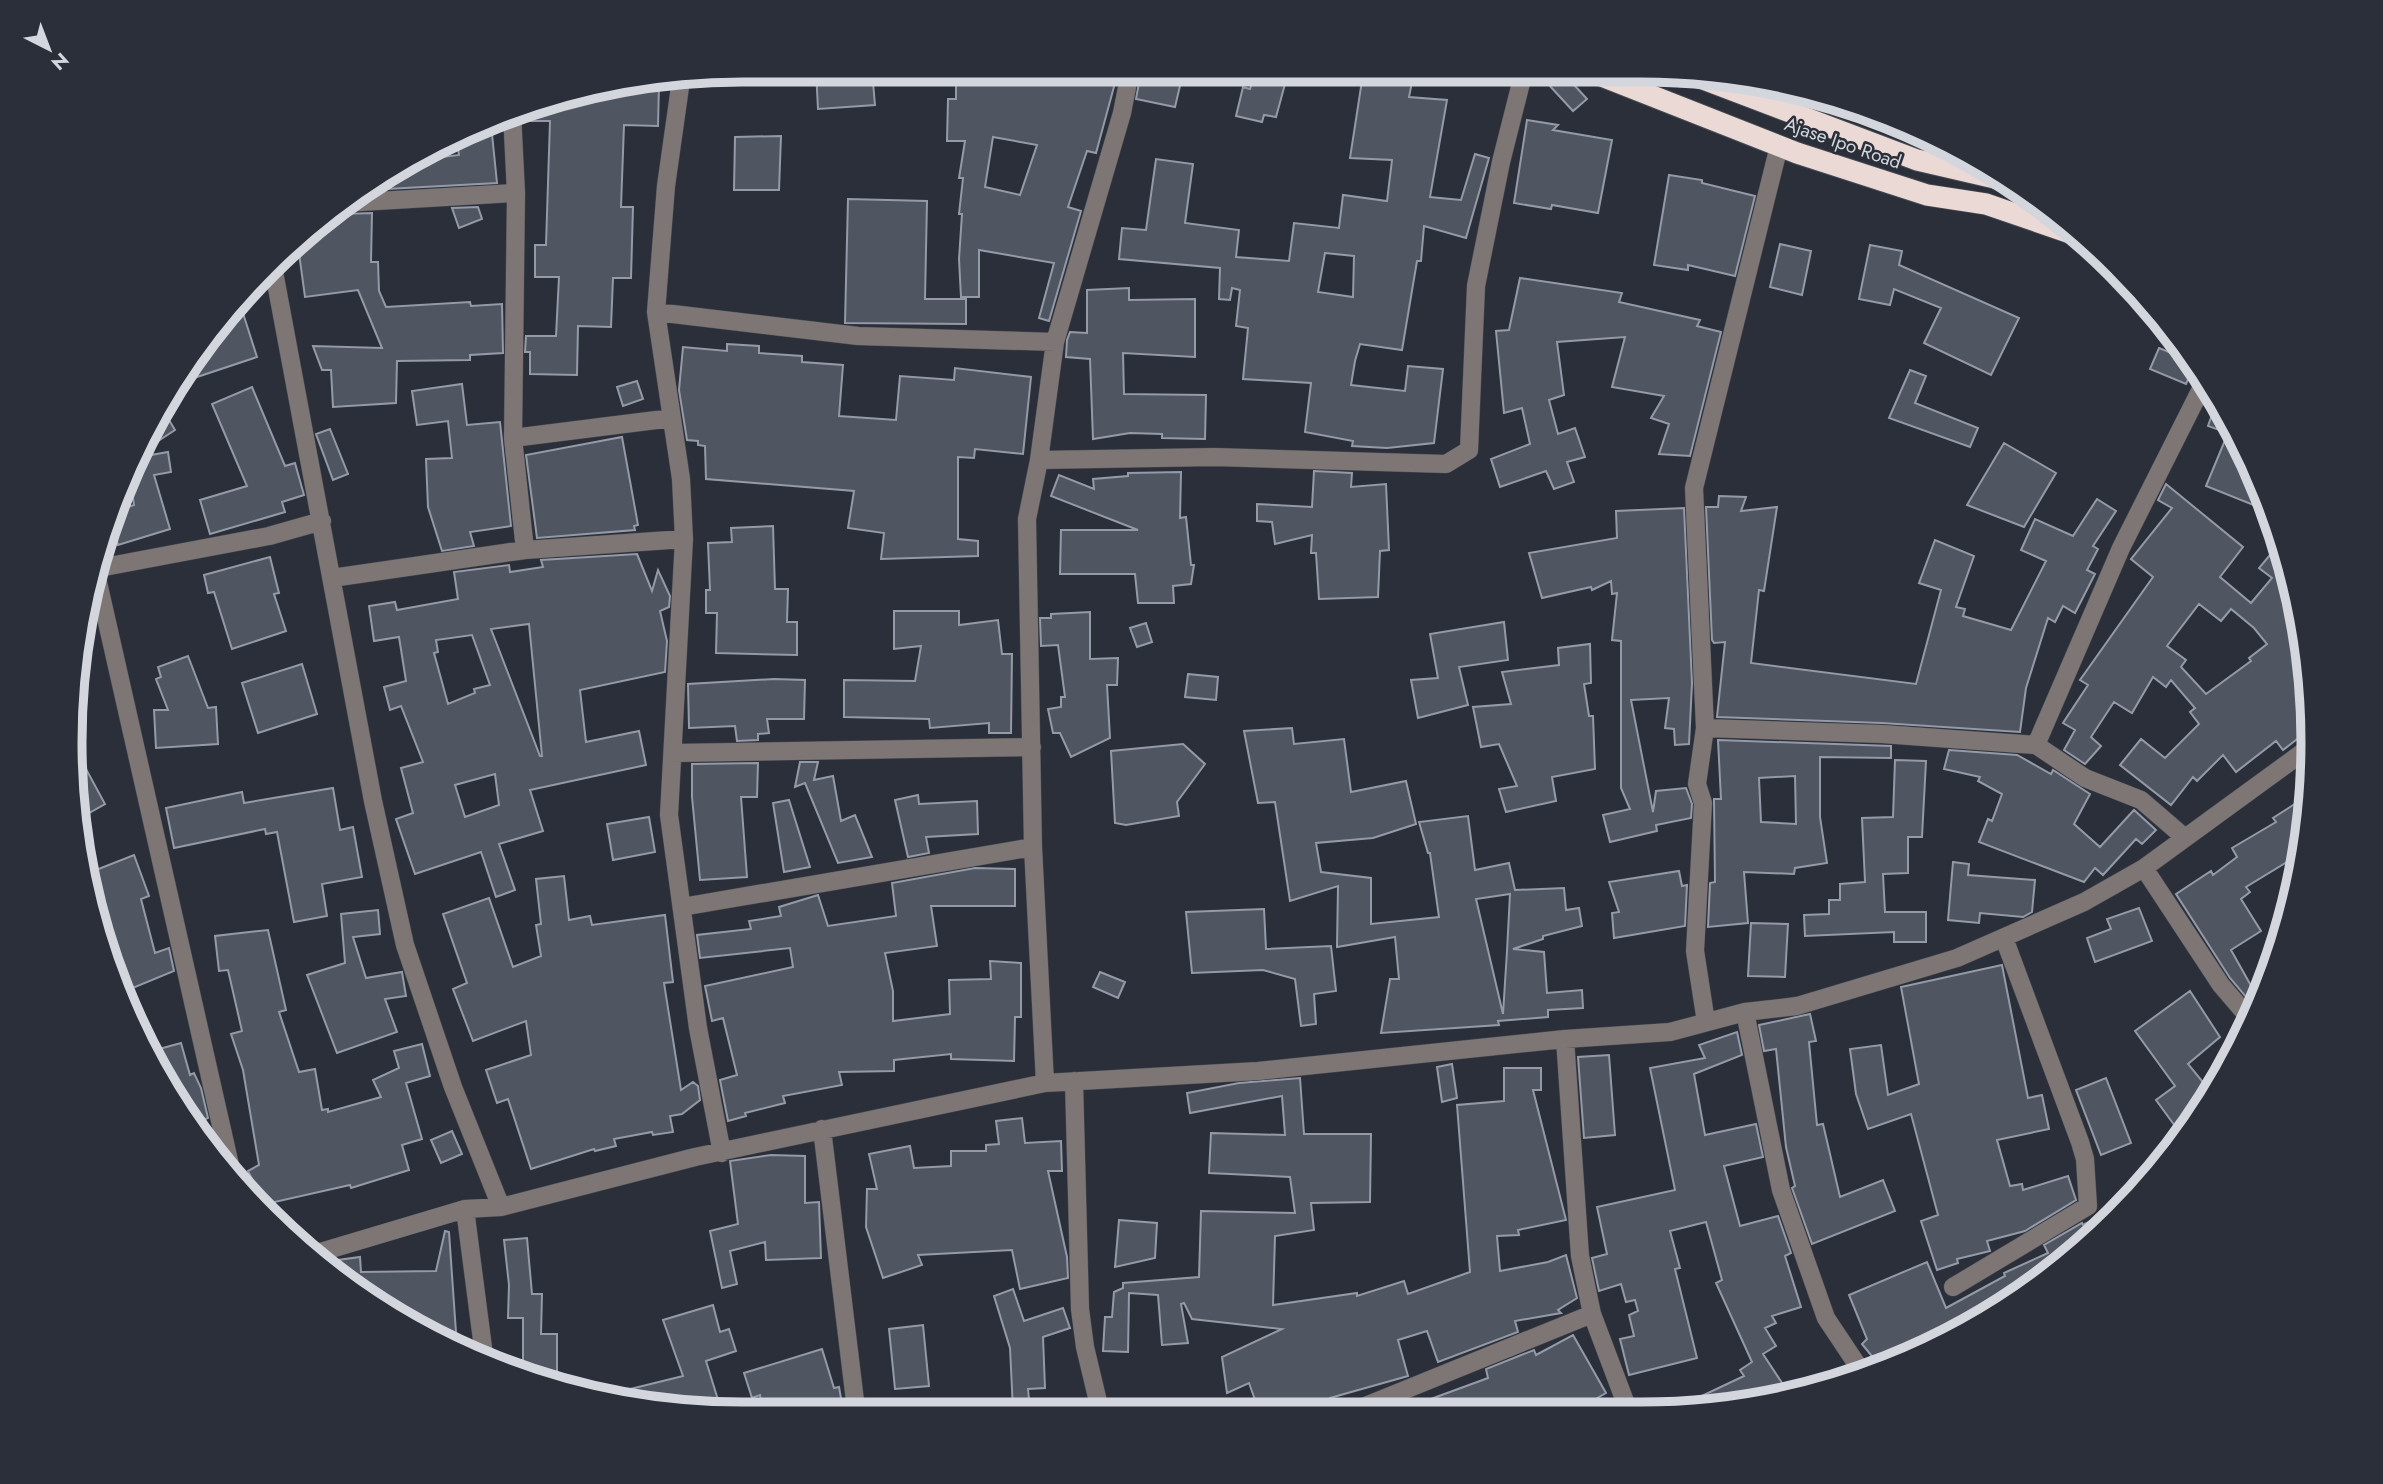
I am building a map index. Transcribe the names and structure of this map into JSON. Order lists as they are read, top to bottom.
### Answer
{
  "streets": {
    "highway": ["Ajase Ipo Road"]
  },
  "north": "bottom right"
}
